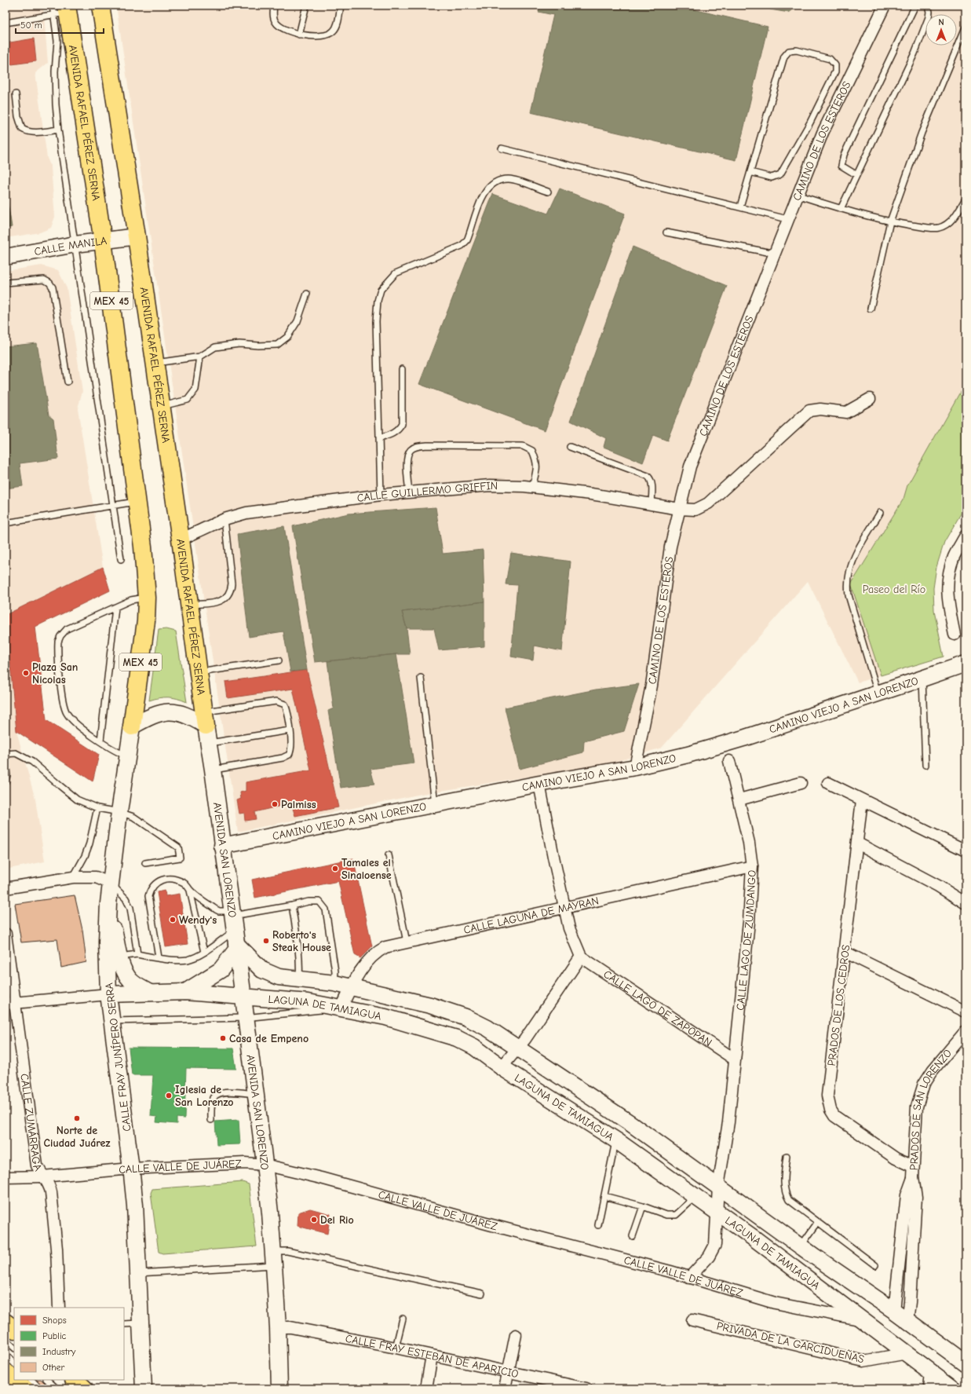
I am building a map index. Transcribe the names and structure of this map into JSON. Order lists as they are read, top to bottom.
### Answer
{
  "streets": {
    "main road": [
      "AVENIDA RAFAEL PÉREZ SERNA",
      "CALLE MANILA",
      "MEX 45",
      "CAMINO VIEJO A SAN LORENZO",
      "AVENIDA SAN LORENZO",
      "LAGUNA DE TAMIAGUA",
      "CALLE FRAY JUNÍPERO SERRA"
    ],
    "street": [
      "CAMINO DE LOS ESTEROS",
      "CALLE GUILLERMO GRIFFIN",
      "CALLE LAGUNA DE MAYRAN",
      "CALLE LAGO DE ZUMDANGO",
      "PRADOS DE LOS CEDROS",
      "CALLE LAGO DE ZAPOPAN",
      "PRADOS DE SAN LORENZO",
      "CALLE ZUMÁRRAGA",
      "CALLE VALLE DE JUÁREZ",
      "PRIVADA DE LA GARCIDUEÑAS",
      "CALLE FRAY ESTEBÁN DE APARICIO"
    ]
  },
  "crossings": [
    ["AVENIDA RAFAEL PÉREZ SERNA", "CALLE MANILA"],
    ["AVENIDA RAFAEL PÉREZ SERNA", "CALLE GUILLERMO GRIFFIN"],
    ["AVENIDA RAFAEL PÉREZ SERNA", "AVENIDA SAN LORENZO"],
    ["AVENIDA RAFAEL PÉREZ SERNA", "CALLE FRAY JUNÍPERO SERRA"],
    ["CAMINO DE LOS ESTEROS", "CALLE GUILLERMO GRIFFIN"],
    ["CAMINO DE LOS ESTEROS", "CAMINO VIEJO A SAN LORENZO"],
    ["CAMINO VIEJO A SAN LORENZO", "AVENIDA SAN LORENZO"],
    ["AVENIDA SAN LORENZO", "LAGUNA DE TAMIAGUA"],
    ["AVENIDA SAN LORENZO", "CALLE VALLE DE JUÁREZ"],
    ["AVENIDA SAN LORENZO", "CALLE FRAY ESTEBÁN DE APARICIO"],
    ["CALLE LAGUNA DE MAYRAN", "CALLE LAGO DE ZUMDANGO"],
    ["CALLE LAGUNA DE MAYRAN", "LAGUNA DE TAMIAGUA"],
    ["CALLE LAGO DE ZUMDANGO", "LAGUNA DE TAMIAGUA"],
    ["CALLE LAGO DE ZUMDANGO", "CALLE LAGO DE ZAPOPAN"],
    ["CALLE LAGO DE ZUMDANGO", "CALLE VALLE DE JUÁREZ"],
    ["PRADOS DE LOS CEDROS", "PRADOS DE SAN LORENZO"],
    ["LAGUNA DE TAMIAGUA", "CALLE FRAY JUNÍPERO SERRA"],
    ["LAGUNA DE TAMIAGUA", "PRADOS DE SAN LORENZO"],
    ["LAGUNA DE TAMIAGUA", "CALLE VALLE DE JUÁREZ"],
    ["LAGUNA DE TAMIAGUA", "PRIVADA DE LA GARCIDUEÑAS"],
    ["CALLE FRAY JUNÍPERO SERRA", "CALLE VALLE DE JUÁREZ"],
    ["CALLE ZUMÁRRAGA", "CALLE VALLE DE JUÁREZ"]
  ],
  "parks": ["Paseo del Río"],
  "places": [
    "Plaza San Nicolas",
    "Palmiss",
    "Tamales el Sinaloense",
    "Wendy's",
    "Roberto's Steak House",
    "Casa de Empeno",
    "Iglesia de San Lorenzo",
    "Norte de Ciudad Juárez",
    "Del Rio"
  ],
  "legend": [
    "Shops",
    "Public",
    "Industry",
    "Other"
  ],
  "scale_bar": "50 m",
  "north": "top"
}
